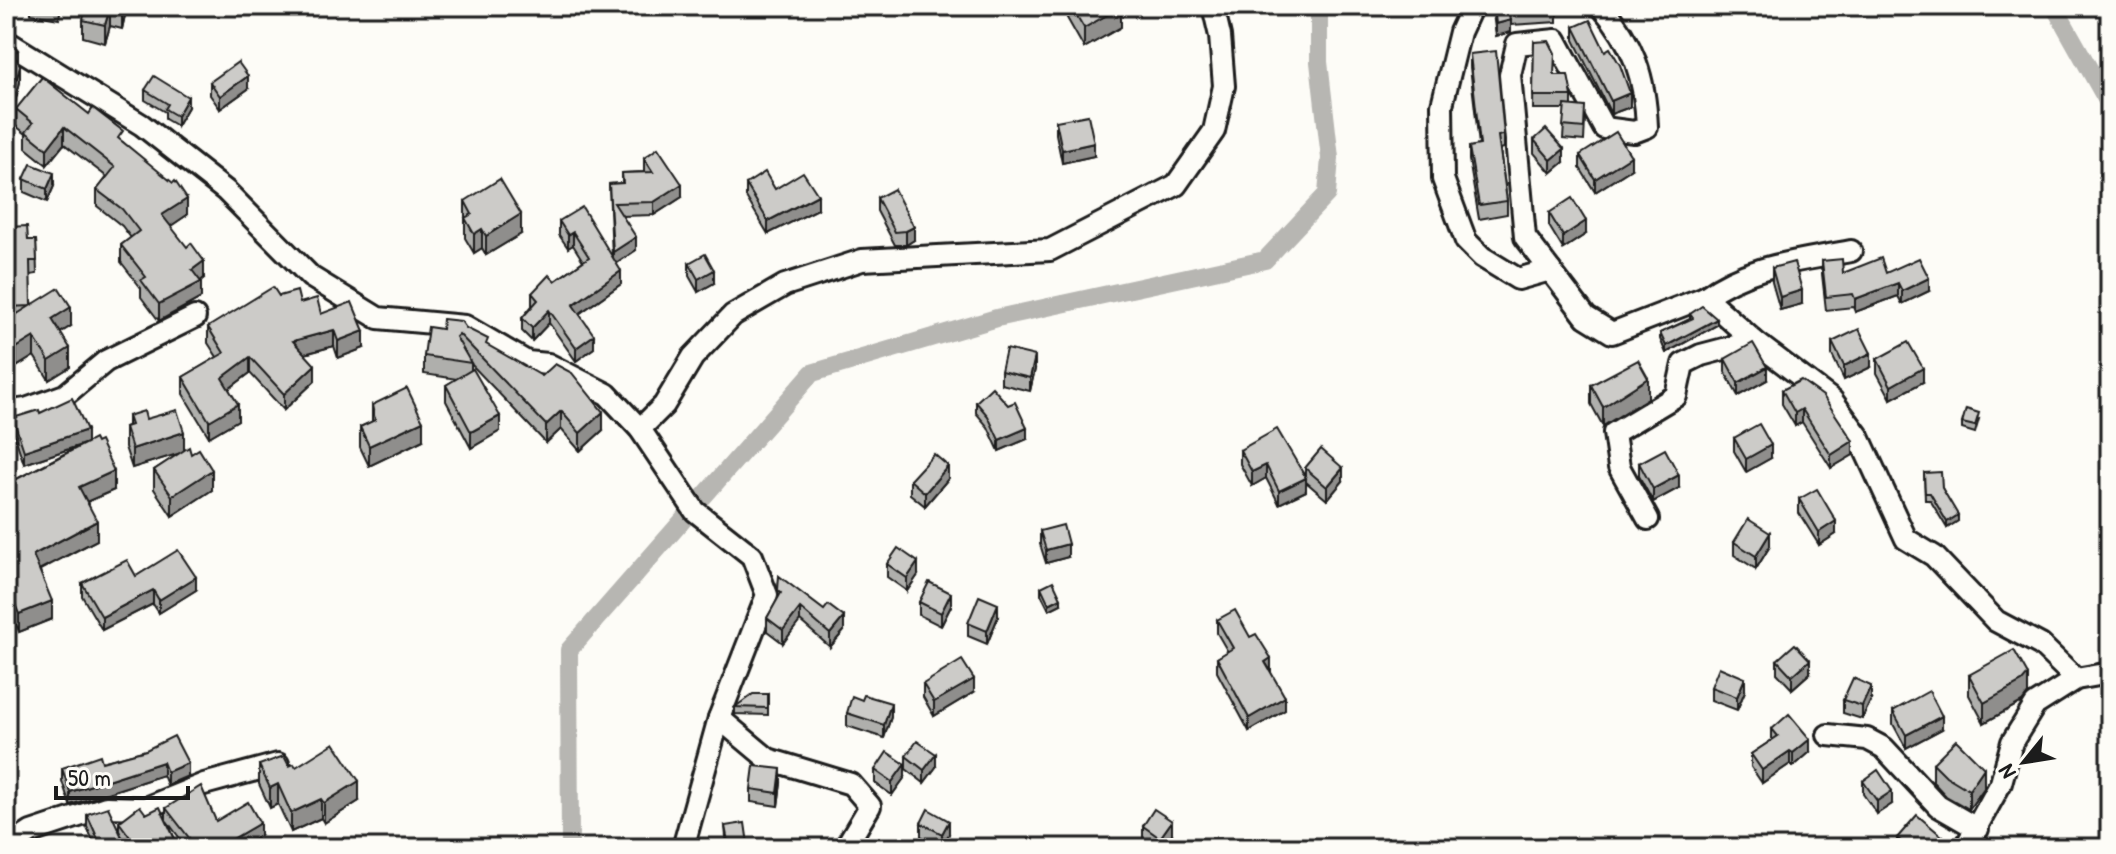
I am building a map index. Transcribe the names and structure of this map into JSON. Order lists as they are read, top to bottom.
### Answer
{
  "scale_bar": "50 m",
  "north": "bottom left"
}
